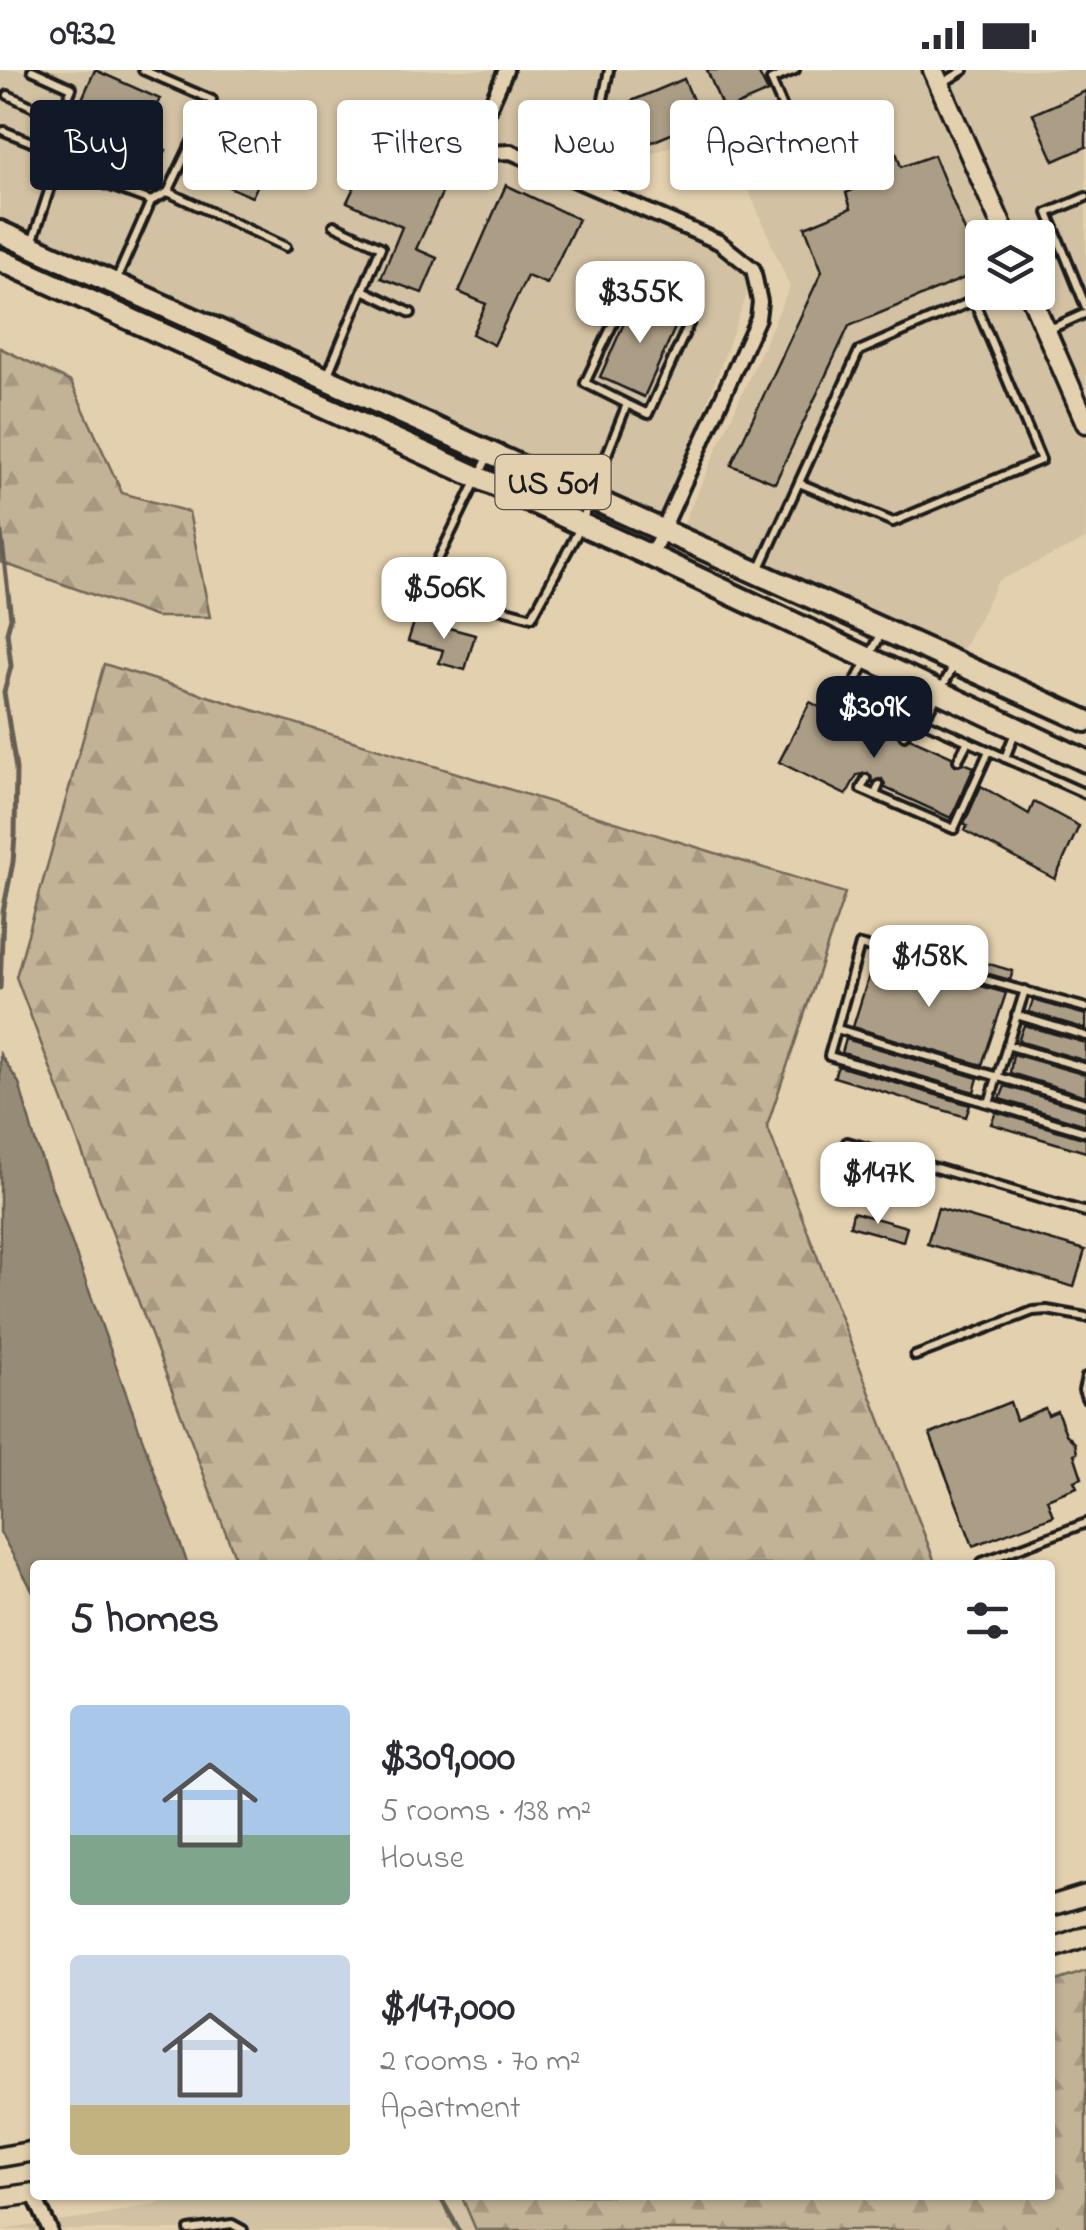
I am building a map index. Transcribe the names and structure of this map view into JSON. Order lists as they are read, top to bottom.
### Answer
{
  "streets": {
    "main road": ["US 501"]
  },
  "page": {
    "status": "09:32",
    "chip": [
      "Buy",
      "Rent",
      "Filters",
      "New",
      "Apartment"
    ],
    "price": [
      "$355K",
      "$506K",
      "$309K",
      "$158K",
      "$147K"
    ],
    "heading": "5 homes",
    "list": [
      {
        "name": "$309,000",
        "note": "5 rooms · 138 m² · House"
      },
      {
        "name": "$147,000",
        "note": "2 rooms · 70 m² · Apartment"
      }
    ]
  }
}
